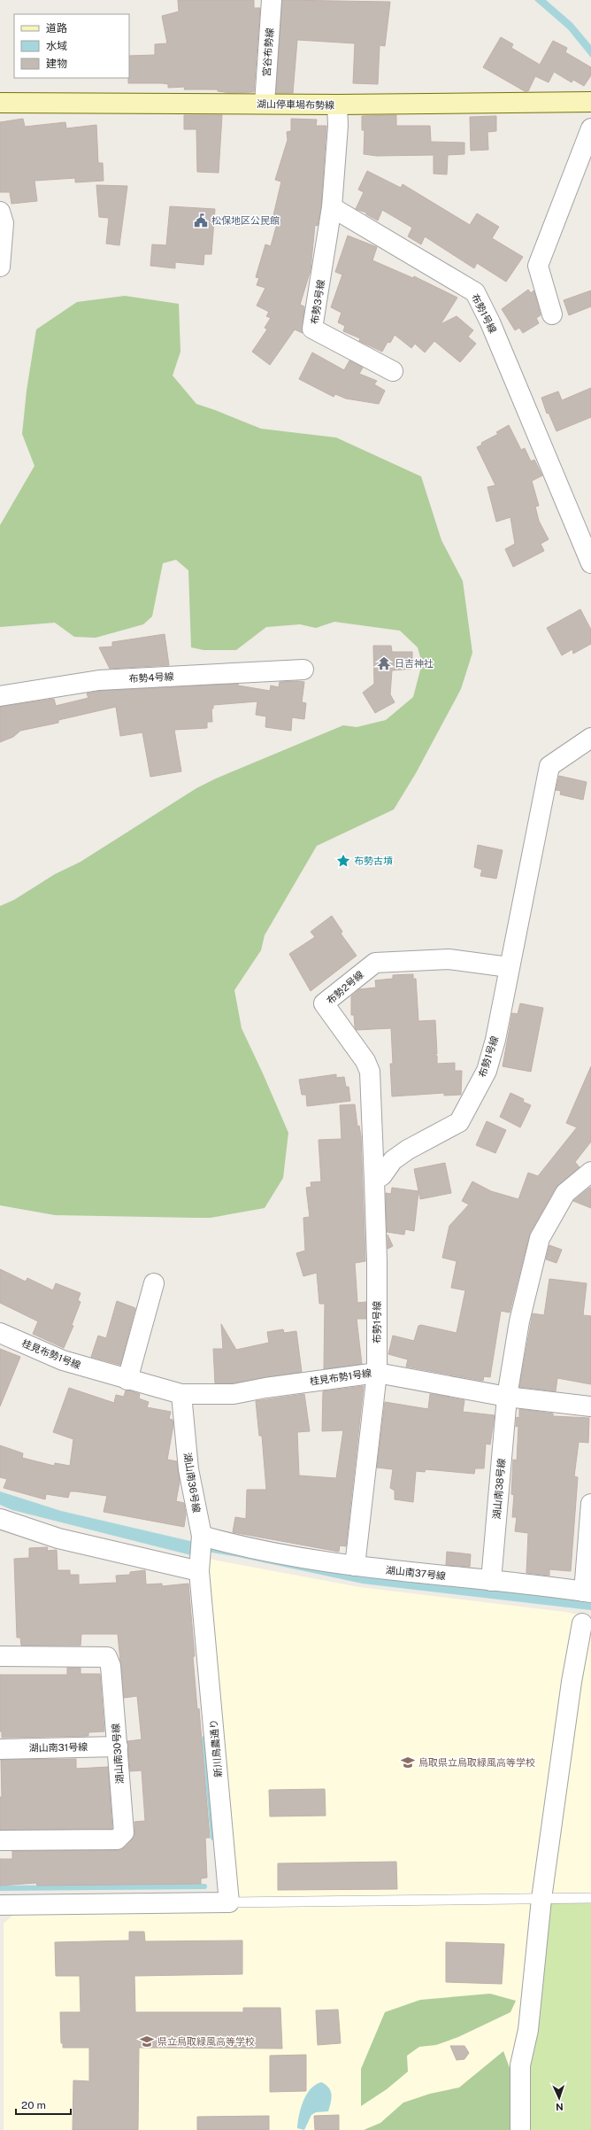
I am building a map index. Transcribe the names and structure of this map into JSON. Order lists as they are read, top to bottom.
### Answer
{
  "streets": {
    "main road": ["湖山停車場布勢線"],
    "street": [
      "宮谷布勢線",
      "布勢3号線",
      "布勢1号線",
      "布勢4号線",
      "布勢2号線",
      "桂見布勢1号線",
      "湖山南36号線",
      "湖山南38号線",
      "湖山南37号線",
      "湖山南31号線",
      "新川鳥農通り",
      "湖山南30号線"
    ]
  },
  "crossings": [
    ["宮谷布勢線", "湖山停車場布勢線"],
    ["布勢3号線", "布勢1号線"],
    ["布勢1号線", "布勢2号線"],
    ["布勢1号線", "桂見布勢1号線"],
    ["桂見布勢1号線", "湖山南36号線"],
    ["桂見布勢1号線", "湖山南38号線"],
    ["湖山南36号線", "湖山南37号線"],
    ["湖山南36号線", "新川鳥農通り"],
    ["湖山南38号線", "湖山南37号線"],
    ["湖山南31号線", "湖山南30号線"]
  ],
  "places": {
    "public building": ["松保地区公民館"],
    "temple": ["日吉神社"],
    "place": ["布勢古墳"],
    "school or university": ["鳥取県立鳥取緑風高等学校", "県立鳥取緑風高等学校"]
  },
  "legend": ["道路", "水域", "建物"],
  "scale_bar": "20 m",
  "north": "bottom"
}
